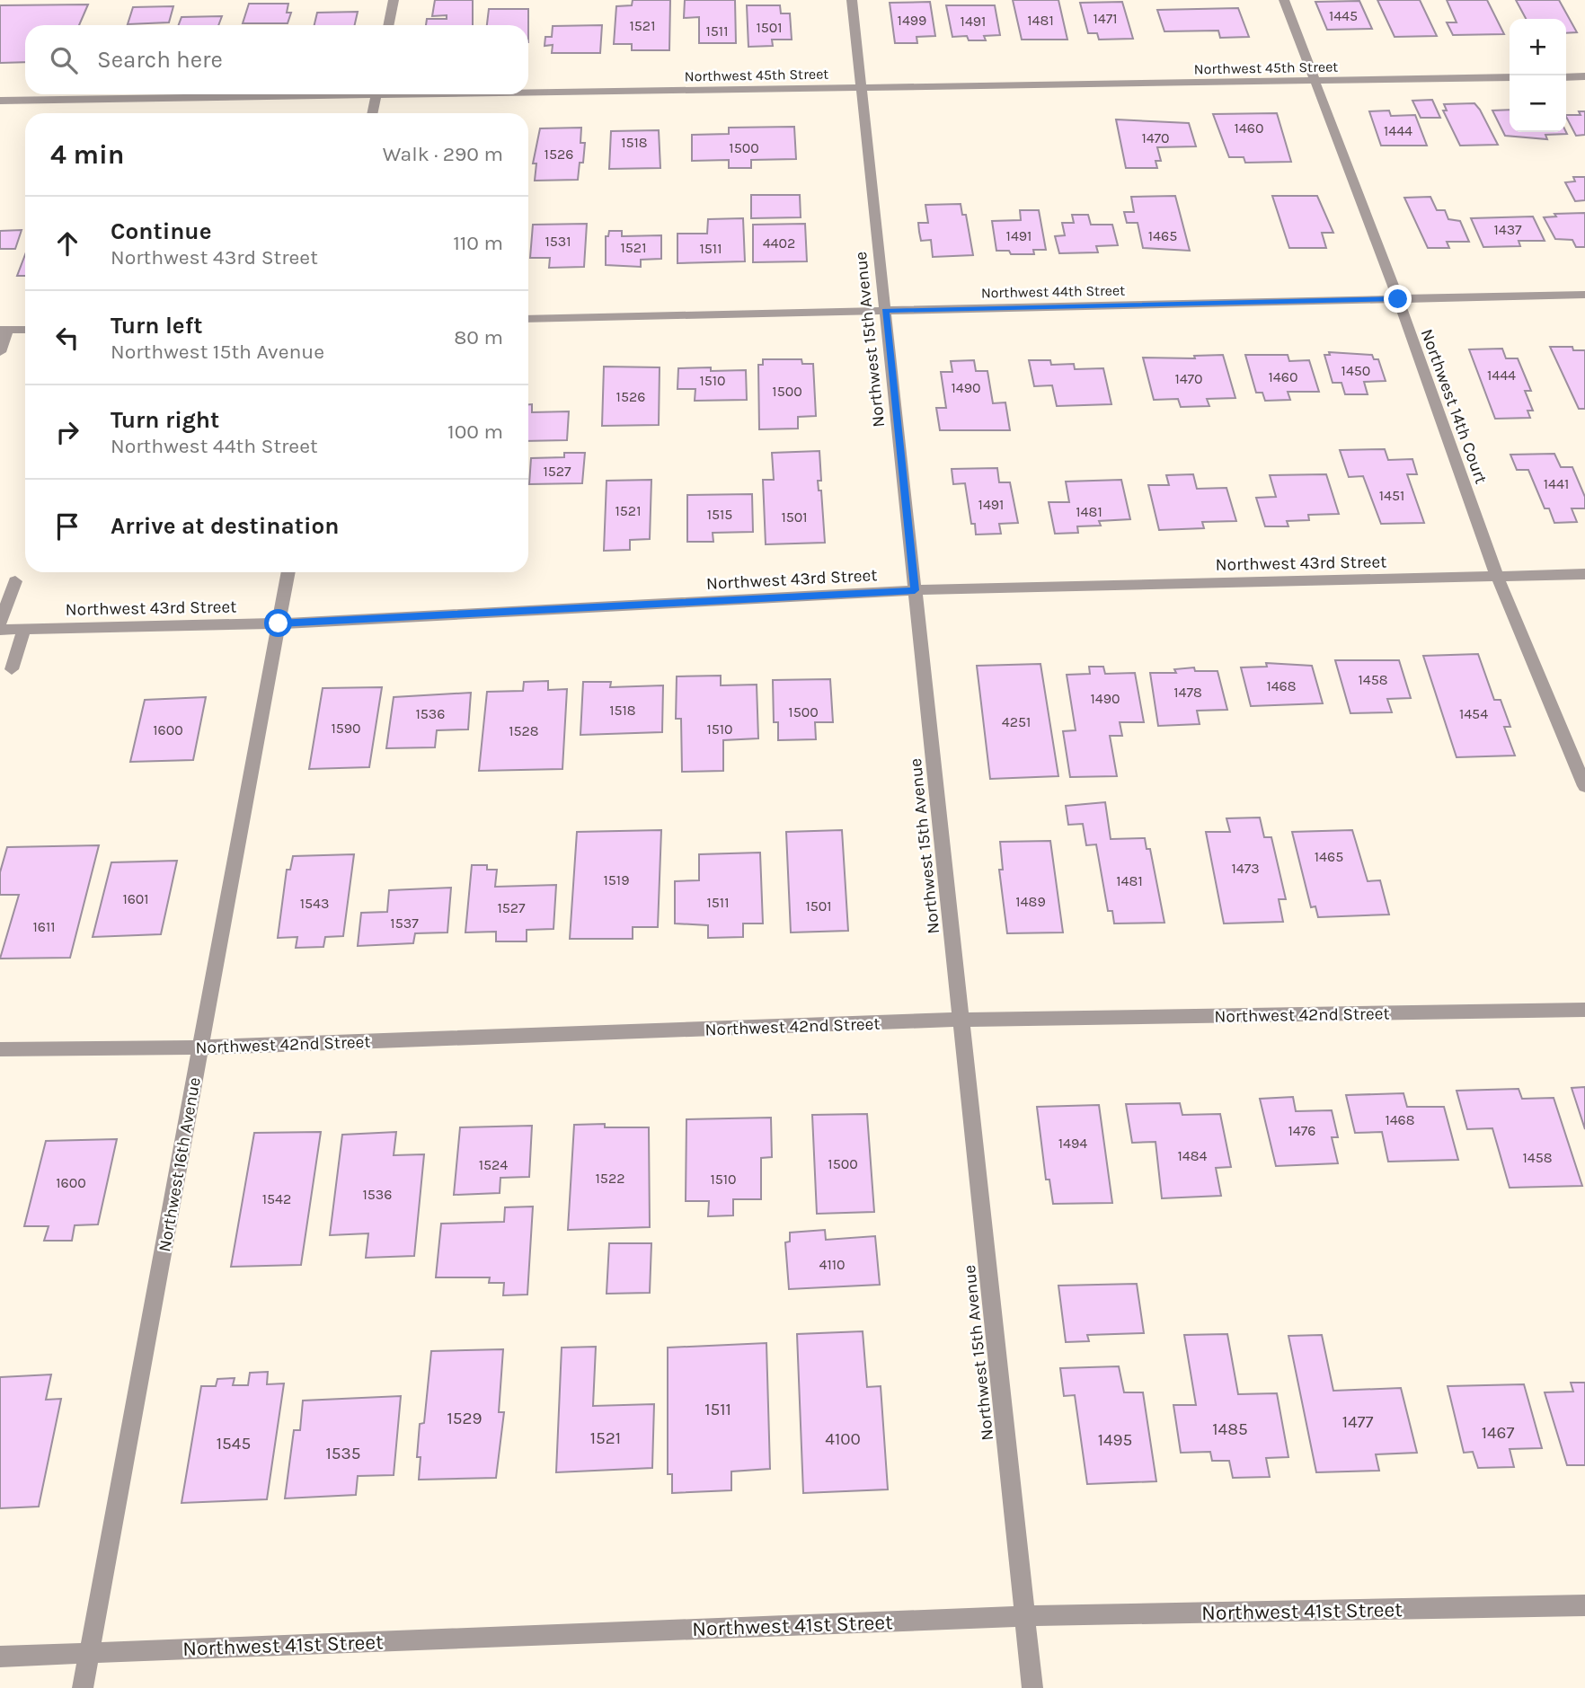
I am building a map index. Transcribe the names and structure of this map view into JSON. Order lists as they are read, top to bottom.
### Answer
{
  "streets": {
    "street": [
      "Northwest 45th Street",
      "Northwest 44th Street",
      "Northwest 15th Avenue",
      "Northwest 14th Court",
      "Northwest 43rd Street",
      "Northwest 42nd Street",
      "Northwest 16th Avenue",
      "Northwest 41st Street"
    ]
  },
  "crossings": [
    ["Northwest 45th Street", "Northwest 15th Avenue"],
    ["Northwest 45th Street", "Northwest 14th Court"],
    ["Northwest 44th Street", "Northwest 15th Avenue"],
    ["Northwest 44th Street", "Northwest 14th Court"],
    ["Northwest 15th Avenue", "Northwest 43rd Street"],
    ["Northwest 15th Avenue", "Northwest 42nd Street"],
    ["Northwest 15th Avenue", "Northwest 41st Street"],
    ["Northwest 14th Court", "Northwest 43rd Street"],
    ["Northwest 43rd Street", "Northwest 16th Avenue"],
    ["Northwest 42nd Street", "Northwest 16th Avenue"],
    ["Northwest 16th Avenue", "Northwest 41st Street"]
  ],
  "house_numbers": [
    "1445",
    "1471",
    "1499",
    "1481",
    "1491",
    "1521",
    "1501",
    "1511",
    "1460",
    "1444",
    "1470",
    "1518",
    "1500",
    "1526",
    "1437",
    "1491",
    "1465",
    "1531",
    "4402",
    "1521",
    "1511",
    "1450",
    "1444",
    "1460",
    "1470",
    "1510",
    "1490",
    "1500",
    "1526",
    "1527",
    "1441",
    "1451",
    "1491",
    "1521",
    "1481",
    "1515",
    "1501",
    "1458",
    "1468",
    "1478",
    "1490",
    "1518",
    "1500",
    "1536",
    "1454",
    "4251",
    "1590",
    "1510",
    "1600",
    "1528",
    "1465",
    "1473",
    "1519",
    "1481",
    "1601",
    "1489",
    "1511",
    "1543",
    "1501",
    "1527",
    "1537",
    "1611",
    "1468",
    "1476",
    "1494",
    "1484",
    "1458",
    "1500",
    "1524",
    "1522",
    "1510",
    "1600",
    "1536",
    "1542",
    "4110",
    "1511",
    "1529",
    "1477",
    "1485",
    "1467",
    "1521",
    "4100",
    "1495",
    "1545",
    "1535"
  ],
  "page": {
    "map_buttons": ["+", "−"],
    "search": "Search here",
    "heading": ["4 min", "Walk · 290 m"],
    "list": [
      ["Continue", "Northwest 43rd Street", "110 m"],
      ["Turn left", "Northwest 15th Avenue", "80 m"],
      ["Turn right", "Northwest 44th Street", "100 m"],
      "Arrive at destination"
    ]
  }
}
